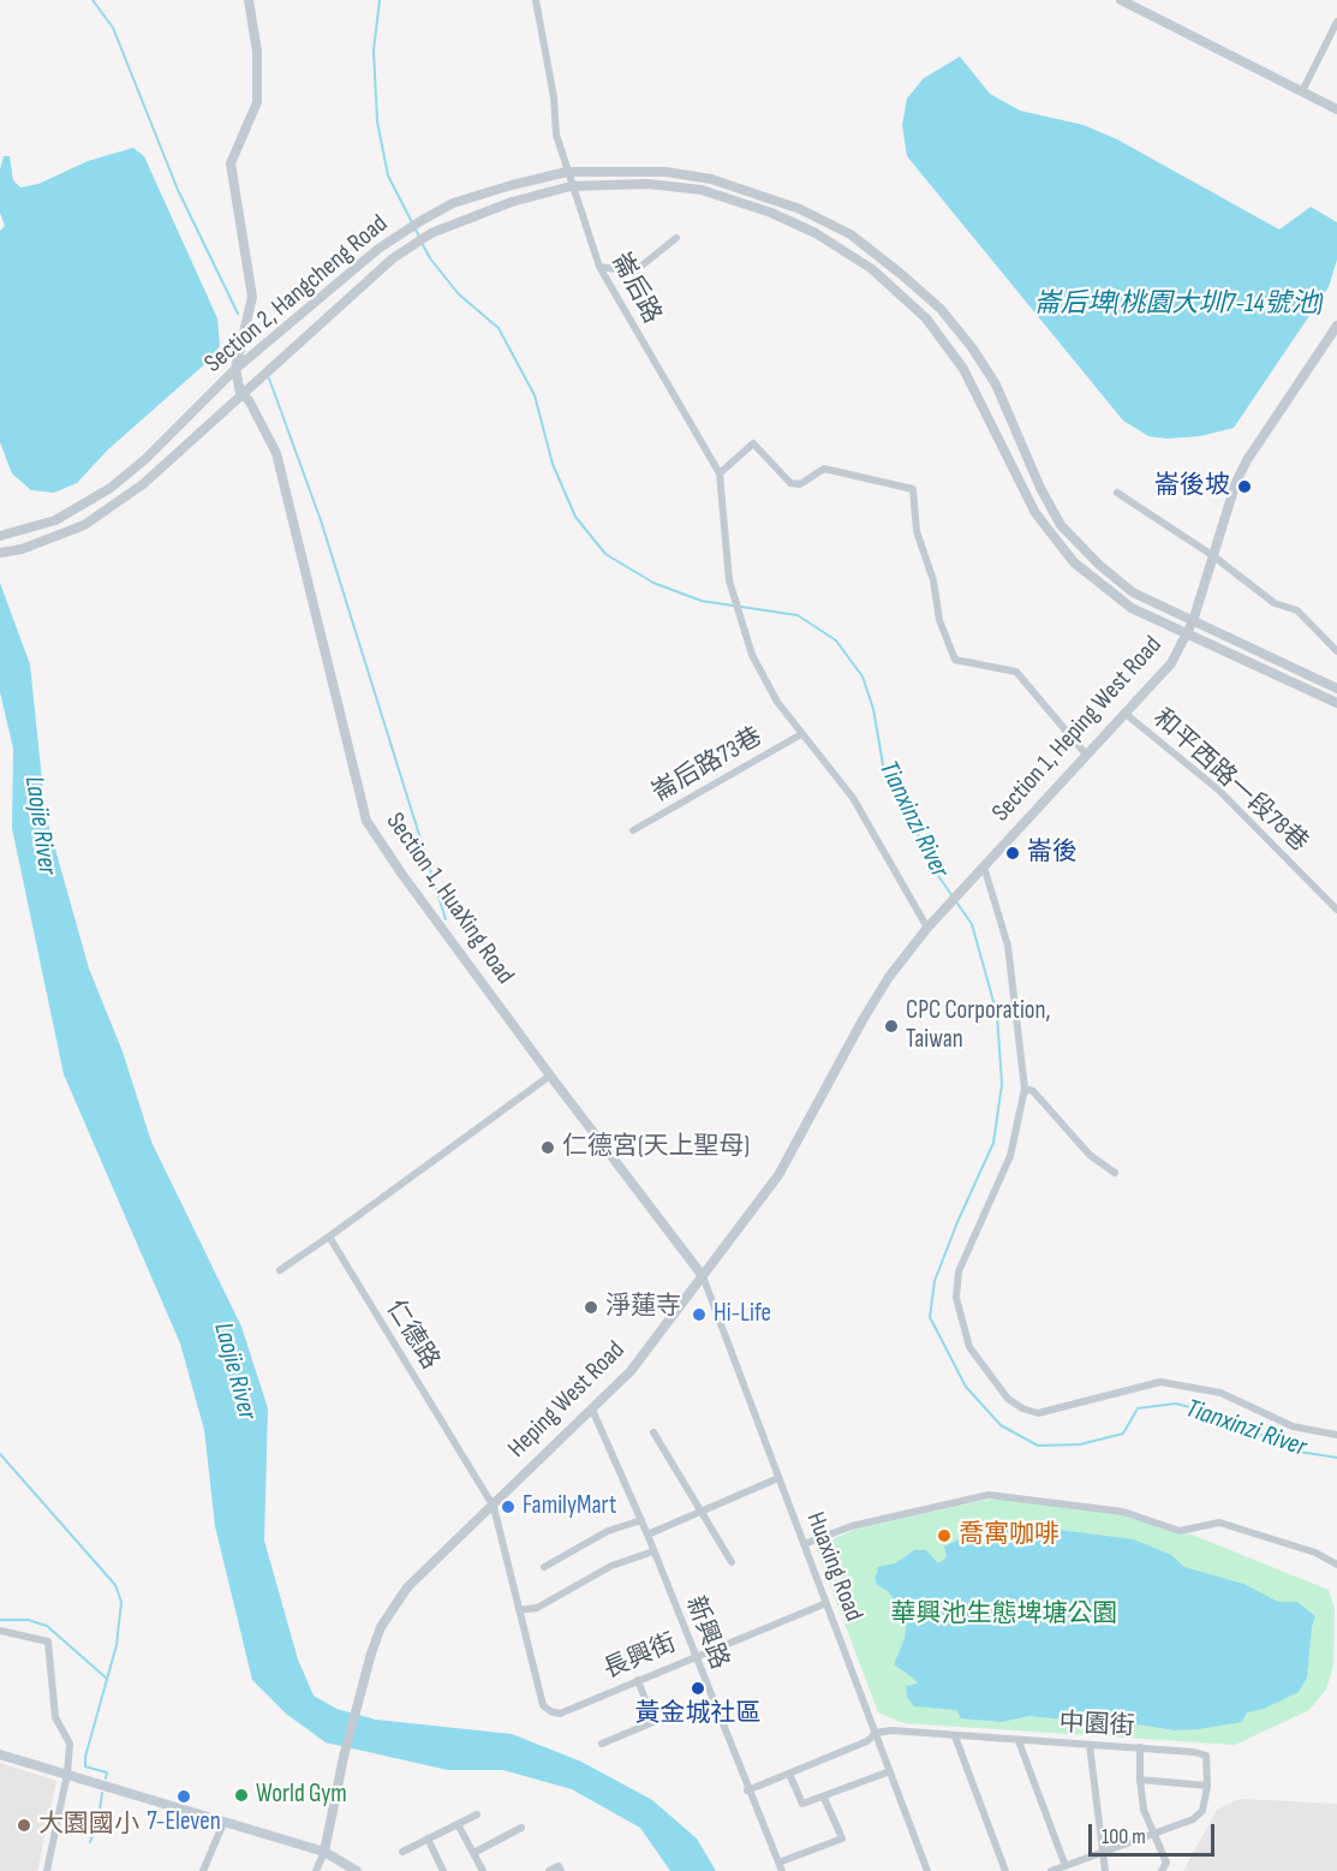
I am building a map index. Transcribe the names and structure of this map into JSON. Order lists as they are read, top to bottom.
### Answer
{
  "streets": {
    "street": [
      "崙后路",
      "Section 2, Hangcheng Road",
      "Section 1, Heping West Road",
      "崙后路73巷",
      "和平西路一段78巷",
      "Section 1, HuaXing Road",
      "仁德路",
      "Heping West Road",
      "Huaxing Road",
      "新興路",
      "長興街",
      "中園街"
    ]
  },
  "crossings": [
    ["崙后路", "Section 2, Hangcheng Road"],
    ["崙后路", "崙后路73巷"],
    ["Section 2, Hangcheng Road", "Section 1, Heping West Road"],
    ["Section 2, Hangcheng Road", "Section 1, HuaXing Road"],
    ["Section 1, Heping West Road", "和平西路一段78巷"],
    ["Section 1, Heping West Road", "Heping West Road"],
    ["Section 1, HuaXing Road", "Heping West Road"],
    ["Section 1, HuaXing Road", "Huaxing Road"],
    ["仁德路", "Heping West Road"],
    ["仁德路", "長興街"],
    ["Heping West Road", "Huaxing Road"],
    ["Heping West Road", "新興路"],
    ["Huaxing Road", "長興街"],
    ["Huaxing Road", "中園街"],
    ["新興路", "長興街"]
  ],
  "water": ["崙后埤(桃園大圳7-14號池)", "Tianxinzi River", "Laojie River"],
  "parks": ["華興池生態埤塘公園"],
  "places": [
    "崙後坡",
    "崙後",
    "CPC Corporation, Taiwan",
    "仁德宮(天上聖母)",
    "淨蓮寺",
    "Hi-Life",
    "FamilyMart",
    "喬寓咖啡",
    "黃金城社區",
    "World Gym",
    "7-Eleven",
    "大園國小"
  ],
  "scale_bar": "100 m"
}
